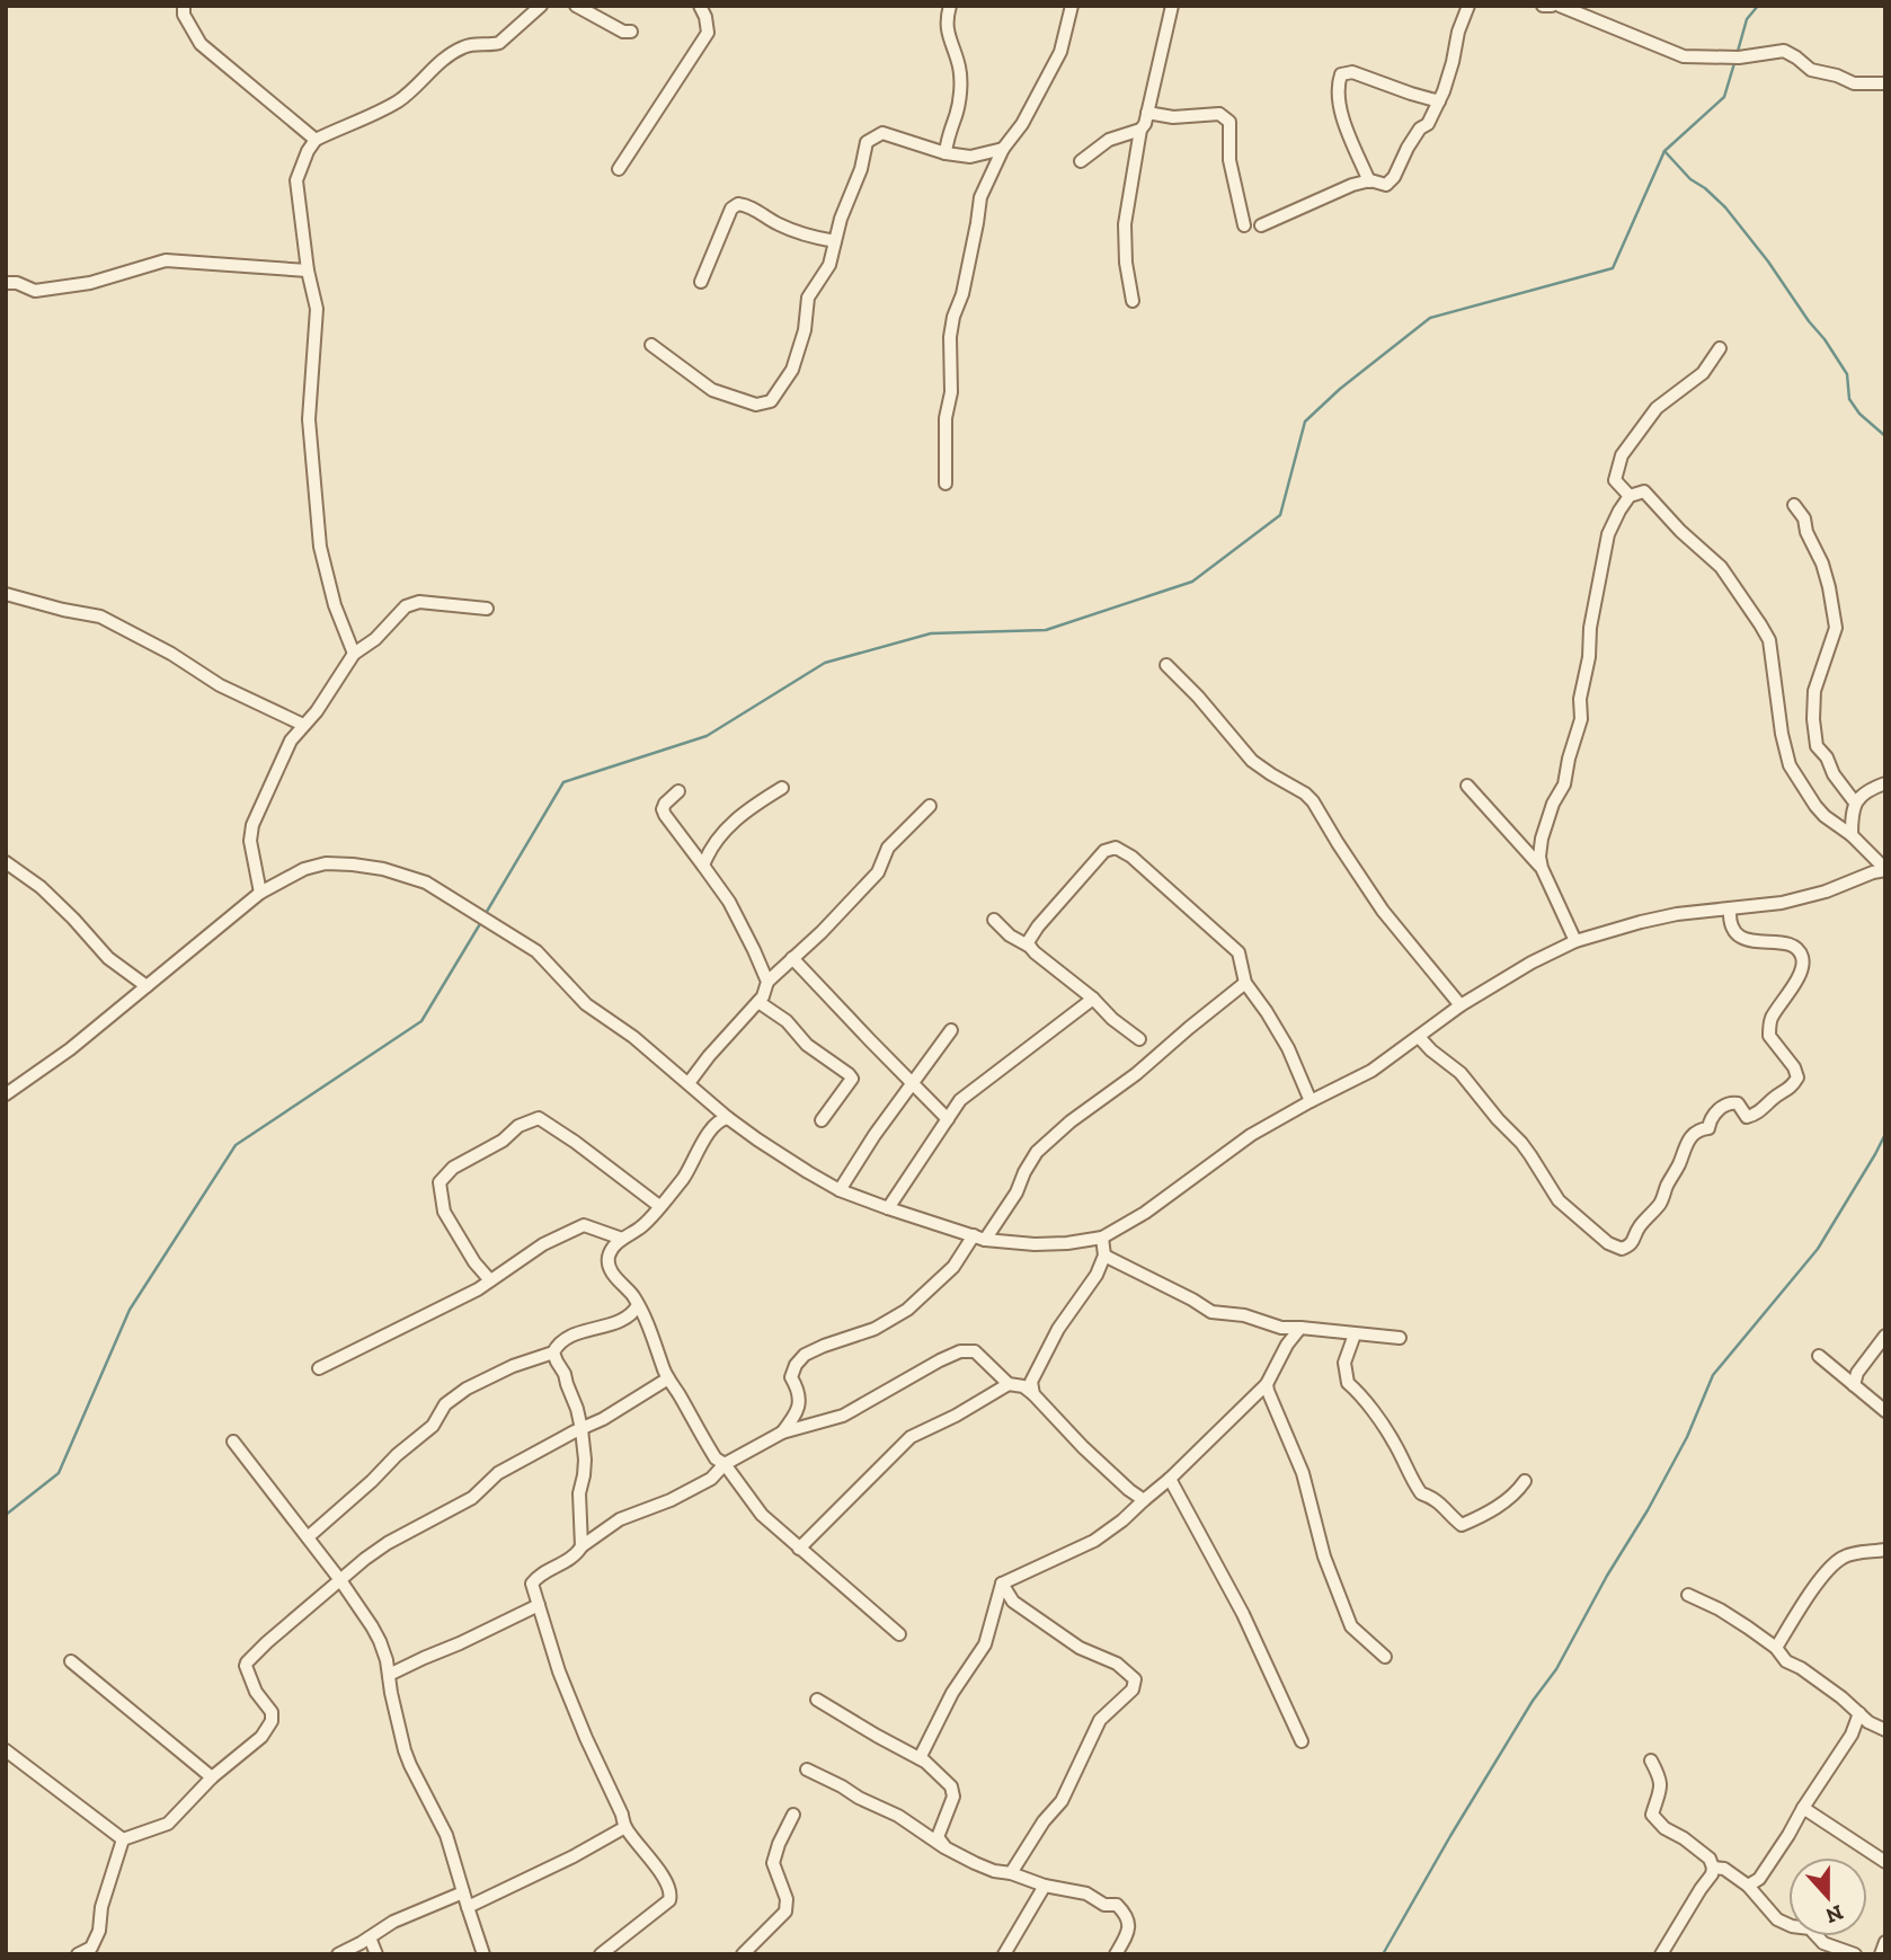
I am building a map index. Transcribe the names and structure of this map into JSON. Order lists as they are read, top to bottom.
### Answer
{
  "north": "bottom"
}
